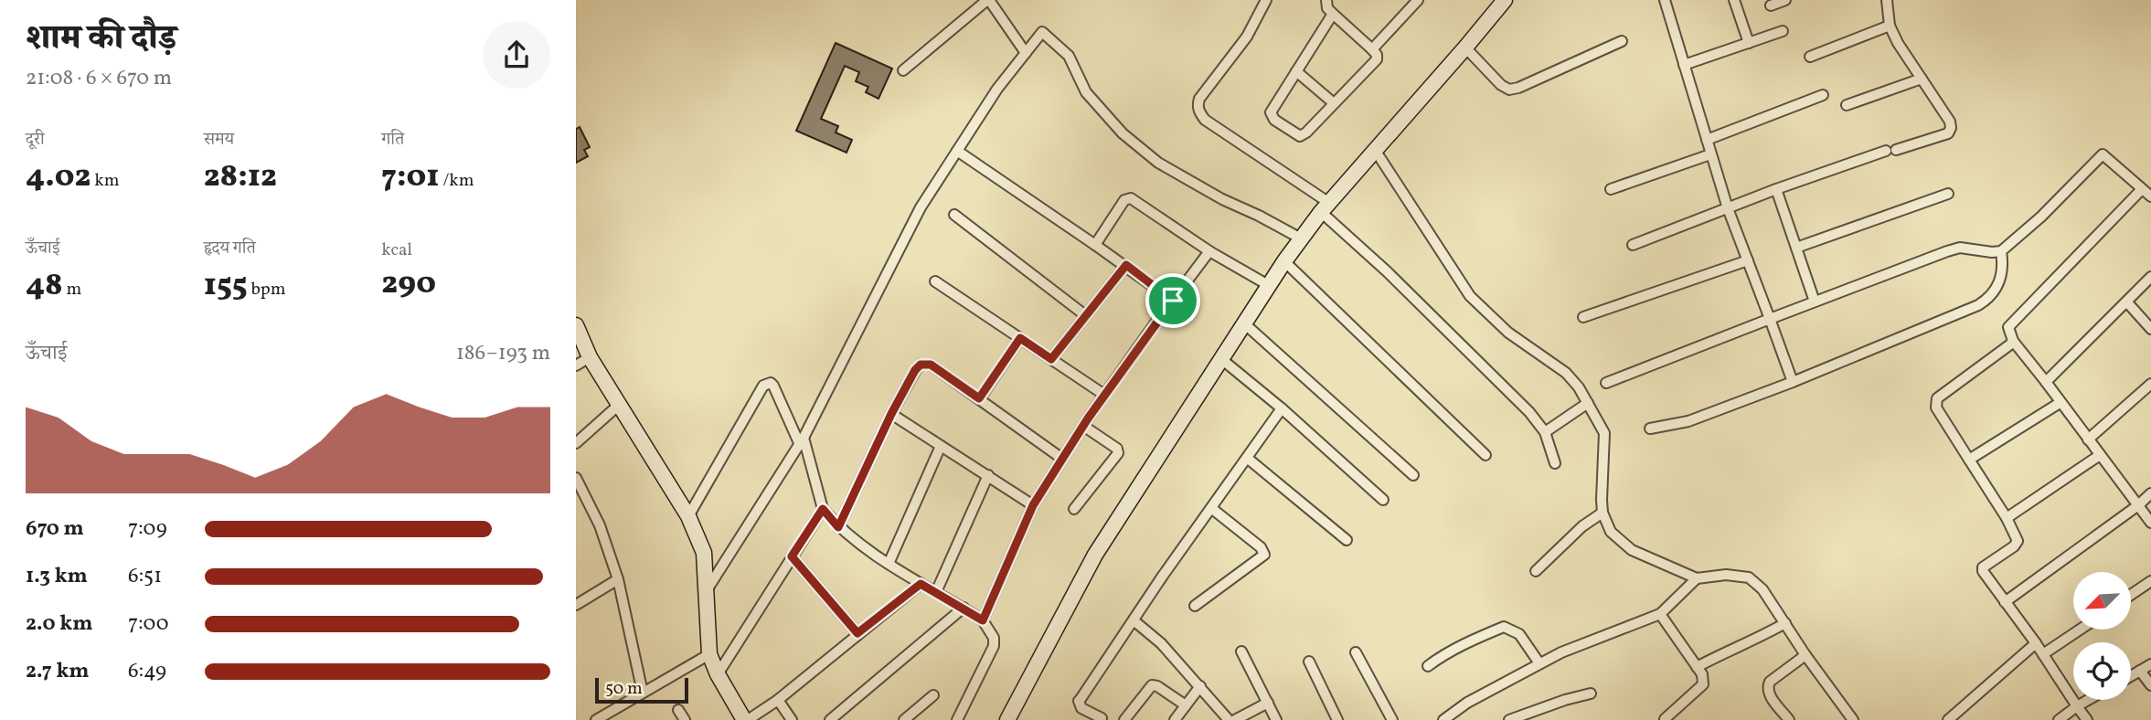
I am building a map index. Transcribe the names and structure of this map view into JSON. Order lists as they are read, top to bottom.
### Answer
{
  "scale_bar": "50 m",
  "north": "bottom left",
  "page": {
    "heading": ["शाम की दौड़", "21:08 · 6 × 670 m"],
    "stats": [
      ["दूरी", "4.02 km"],
      ["समय", "28:12"],
      ["गति", "7:01 /km"],
      ["ऊँचाई", "48 m"],
      ["हृदय गति", "155 bpm"],
      ["kcal", "290"]
    ],
    "chart": ["ऊँचाई", "186–193 m"],
    "list": [
      {
        "name": "670 m",
        "note": "7:09"
      },
      {
        "name": "1.3 km",
        "note": "6:51"
      },
      {
        "name": "2.0 km",
        "note": "7:00"
      },
      {
        "name": "2.7 km",
        "note": "6:49"
      }
    ],
    "scale": "50 m"
  }
}
